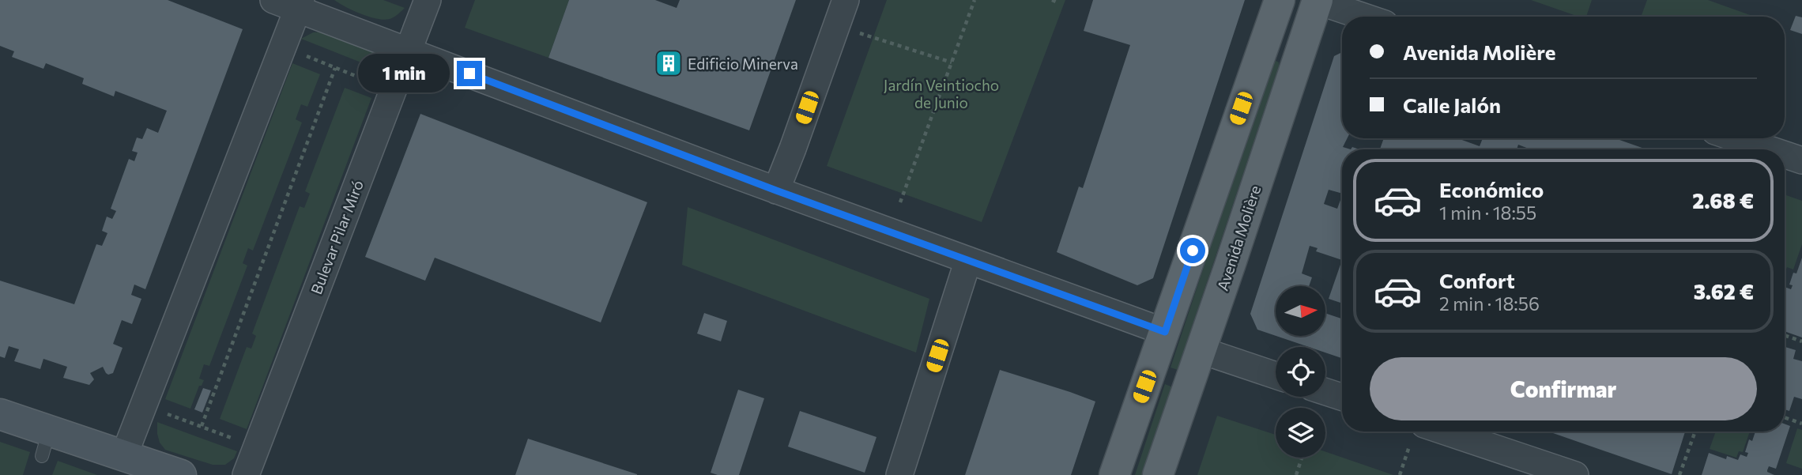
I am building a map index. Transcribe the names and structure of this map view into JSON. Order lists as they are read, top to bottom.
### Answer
{
  "streets": {
    "main road": ["Avenida Molière"],
    "street": ["Bulevar Pilar Miró"]
  },
  "parks": ["Jardín Veintiocho de Junio"],
  "places": {
    "building": ["Edificio Minerva"]
  },
  "north": "right",
  "page": {
    "banner": ["Avenida Molière", "Calle Jalón"],
    "bubble": "1 min",
    "list": [
      {
        "name": "Económico",
        "note": "1 min · 18:55",
        "value": "2.68 €"
      },
      {
        "name": "Confort",
        "note": "2 min · 18:56",
        "value": "3.62 €"
      }
    ],
    "buttons": "Confirmar"
  }
}
